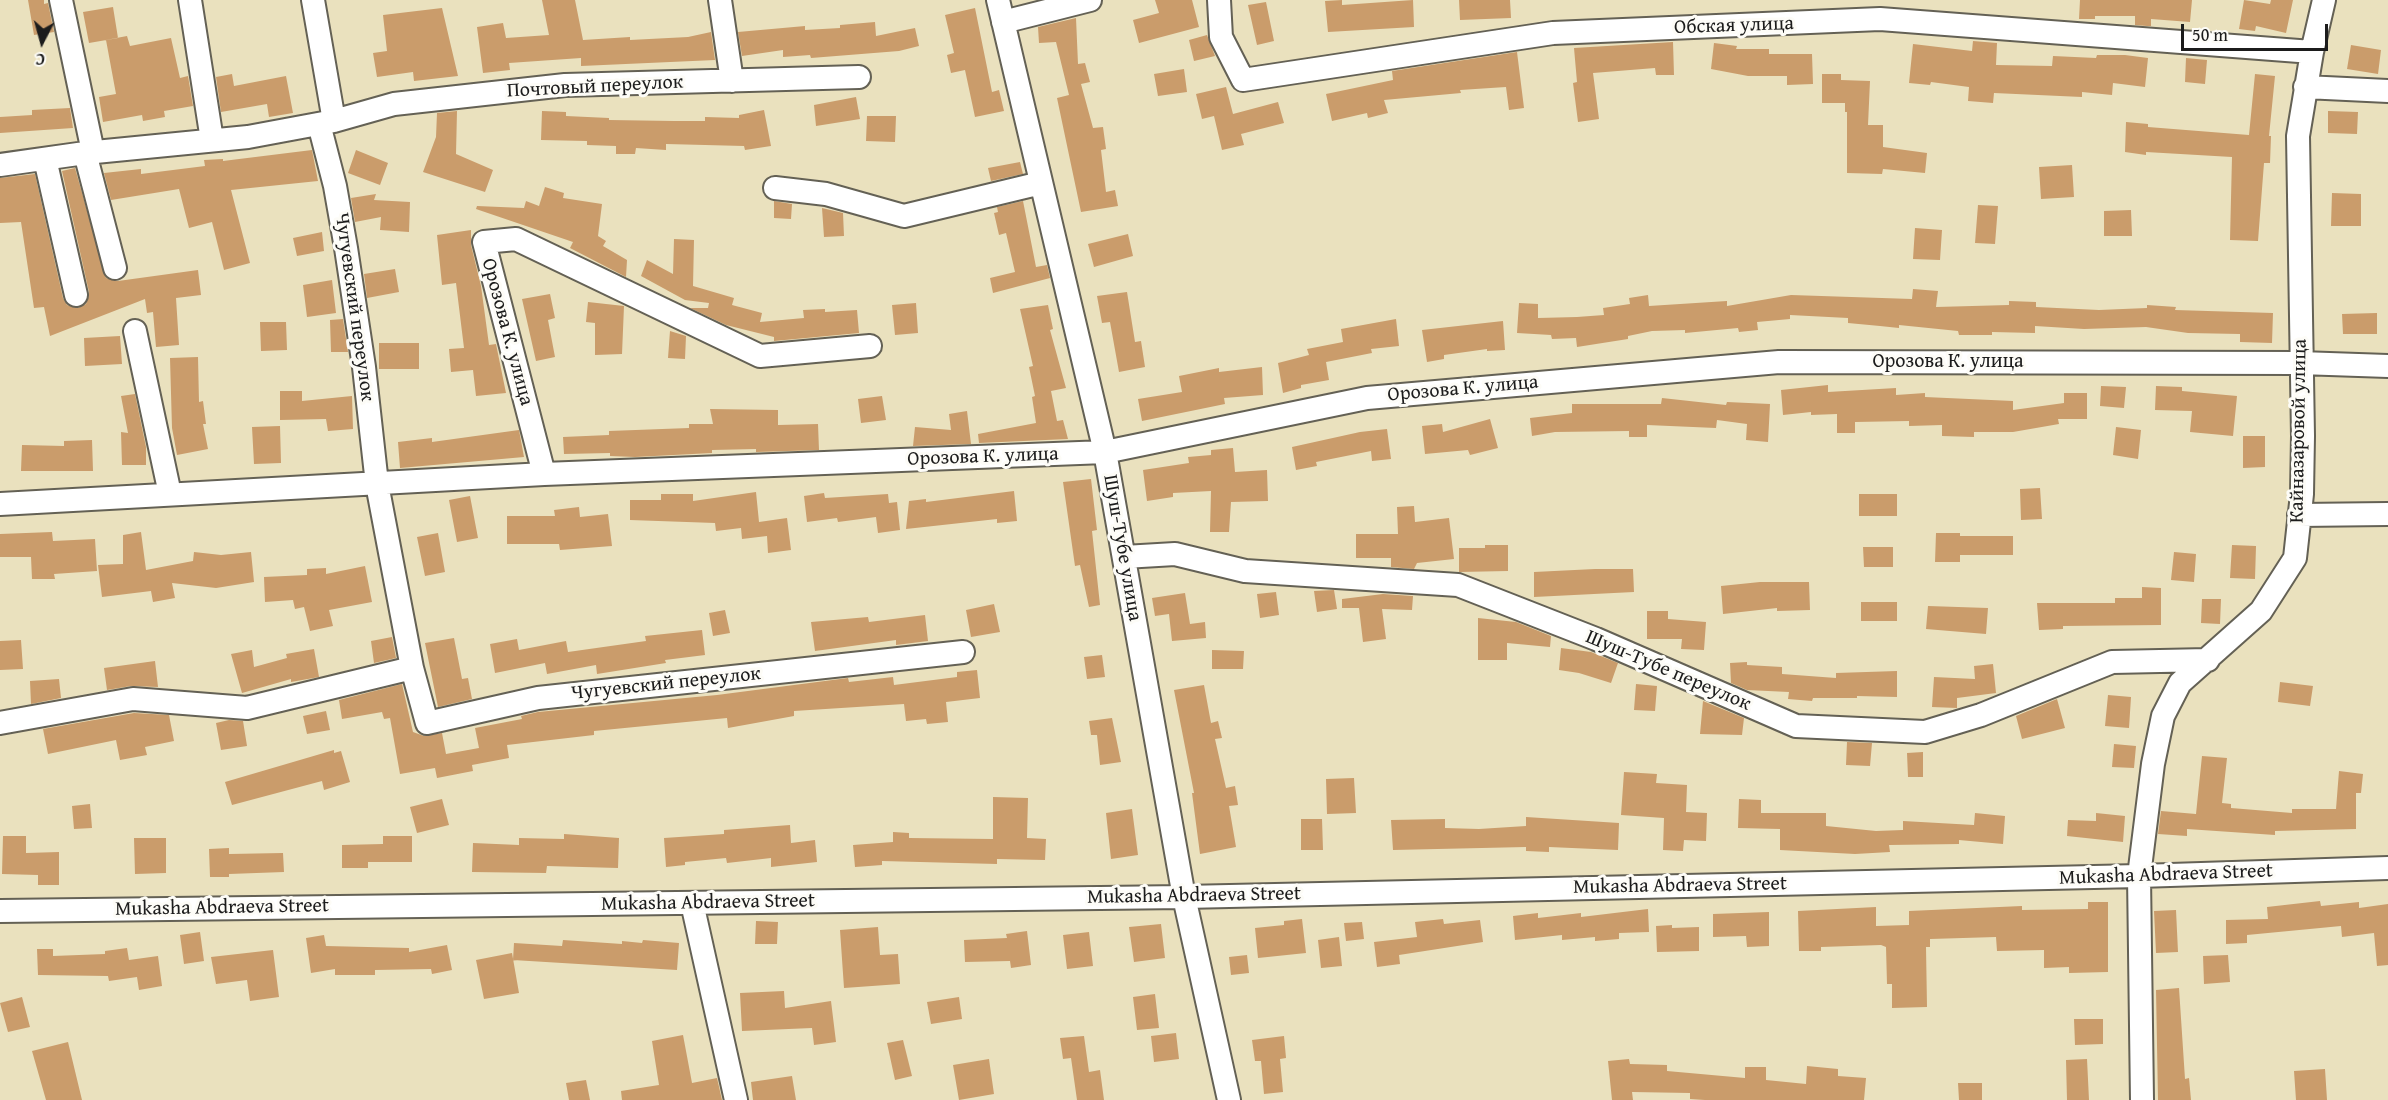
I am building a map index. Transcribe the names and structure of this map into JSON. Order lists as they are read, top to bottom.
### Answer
{
  "streets": {
    "street": [
      "Обская улица",
      "Почтовый переулок",
      "Чугуевский переулок",
      "Орозова К. улица",
      "Кайназаровой улица",
      "Шуш-Тубе улица",
      "Шуш-Тубе переулок",
      "Mukasha Abdraeva Street"
    ]
  },
  "crossings": [
    ["Обская улица", "Кайназаровой улица"],
    ["Почтовый переулок", "Чугуевский переулок"],
    ["Чугуевский переулок", "Орозова К. улица"],
    ["Орозова К. улица", "Кайназаровой улица"],
    ["Орозова К. улица", "Шуш-Тубе улица"],
    ["Кайназаровой улица", "Шуш-Тубе переулок"],
    ["Кайназаровой улица", "Mukasha Abdraeva Street"],
    ["Шуш-Тубе улица", "Шуш-Тубе переулок"],
    ["Шуш-Тубе улица", "Mukasha Abdraeva Street"]
  ],
  "scale_bar": "50 m",
  "north": "bottom"
}
